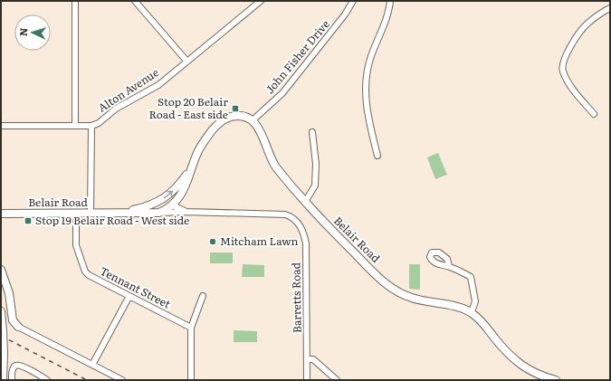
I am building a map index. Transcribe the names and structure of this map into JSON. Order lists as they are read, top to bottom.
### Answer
{
  "streets": {
    "main road": ["Belair Road"],
    "street": [
      "John Fisher Drive",
      "Alton Avenue",
      "Tennant Street",
      "Barretts Road"
    ]
  },
  "crossings": [
    ["John Fisher Drive", "Belair Road"],
    ["Alton Avenue", "Belair Road"],
    ["Belair Road", "Tennant Street"],
    ["Belair Road", "Barretts Road"]
  ],
  "places": {
    "transit": ["Stop 20 Belair Road - East side", "Stop 19 Belair Road - West side"],
    "other": ["Mitcham Lawn"]
  },
  "north": "left"
}
